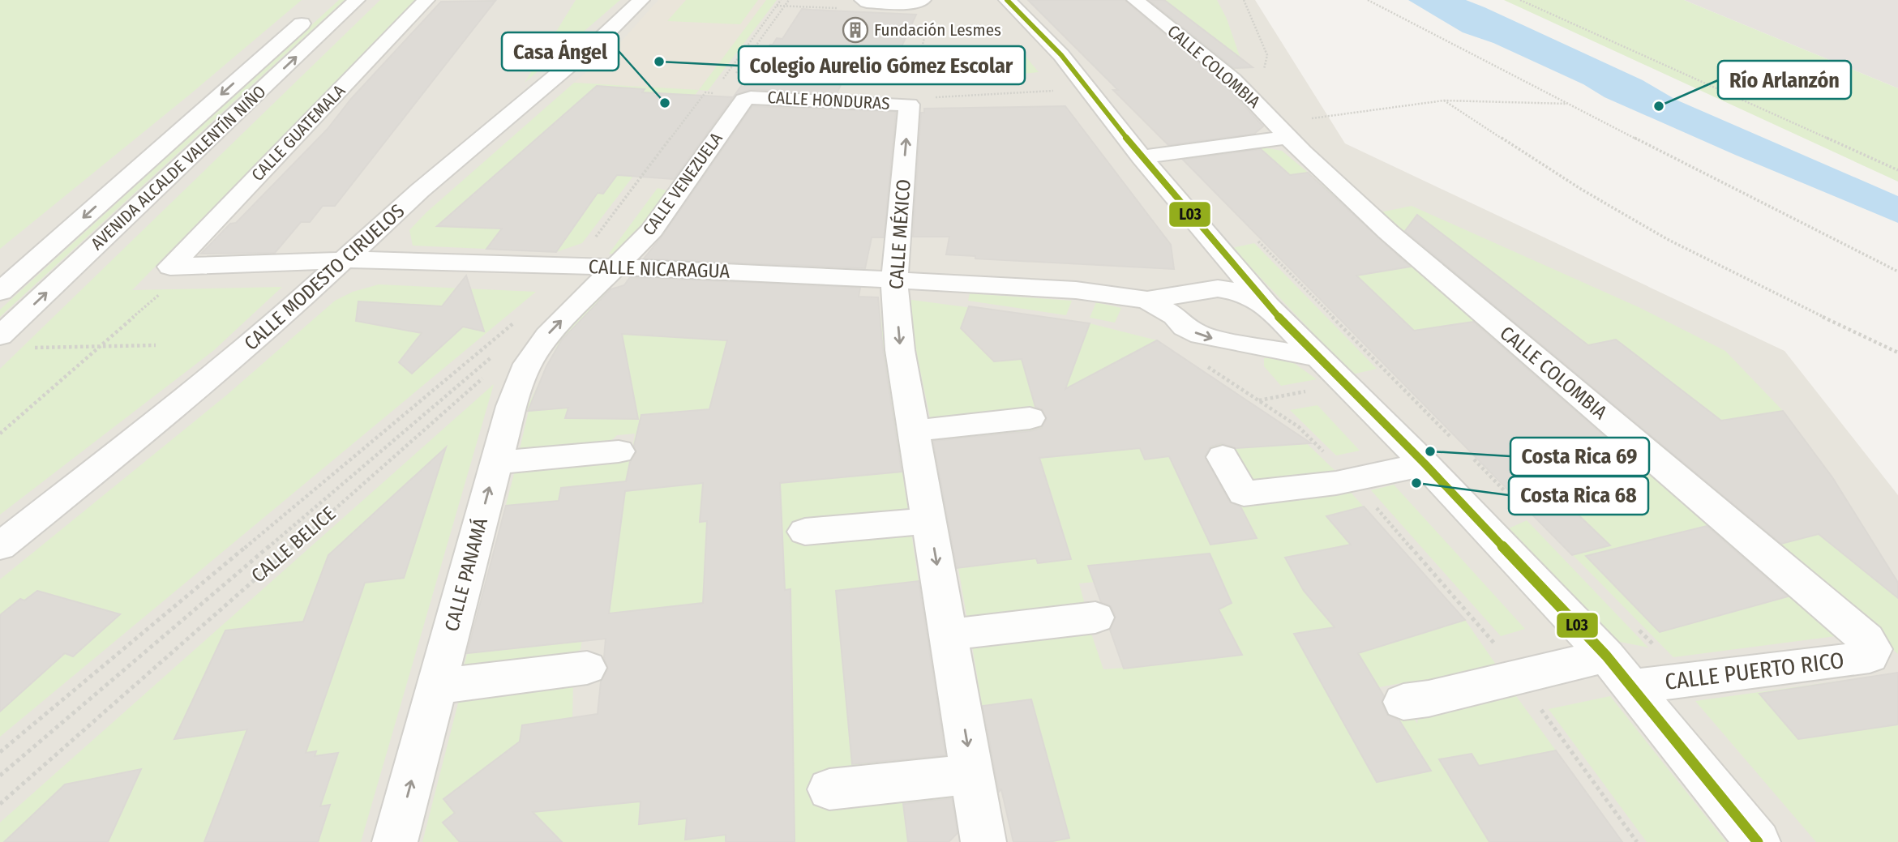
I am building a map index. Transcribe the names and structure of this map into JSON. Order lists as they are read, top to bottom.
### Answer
{
  "streets": {
    "street": [
      "CALLE COLOMBIA",
      "CALLE HONDURAS",
      "CALLE GUATEMALA",
      "AVENIDA ALCALDE VALENTÍN NIÑO",
      "CALLE VENEZUELA",
      "CALLE MÉXICO",
      "CALLE NICARAGUA",
      "CALLE MODESTO CIRUELOS",
      "CALLE PANAMÁ",
      "CALLE PUERTO RICO"
    ],
    "path": ["CALLE BELICE"]
  },
  "crossings": [
    ["CALLE COLOMBIA", "CALLE PUERTO RICO"],
    ["CALLE HONDURAS", "CALLE VENEZUELA"],
    ["CALLE HONDURAS", "CALLE MÉXICO"],
    ["CALLE GUATEMALA", "CALLE NICARAGUA"],
    ["CALLE VENEZUELA", "CALLE NICARAGUA"],
    ["CALLE VENEZUELA", "CALLE PANAMÁ"],
    ["CALLE MÉXICO", "CALLE NICARAGUA"],
    ["CALLE NICARAGUA", "CALLE MODESTO CIRUELOS"],
    ["CALLE NICARAGUA", "CALLE PANAMÁ"]
  ],
  "one_way": ["CALLE PANAMÁ"],
  "places": {
    "building": ["Fundación Lesmes"],
    "other": [
      "Colegio Aurelio Gómez Escolar",
      "Casa Ángel",
      "Río Arlanzón",
      "Costa Rica 69",
      "Costa Rica 68"
    ]
  },
  "lines": ["transit line L03"]
}
